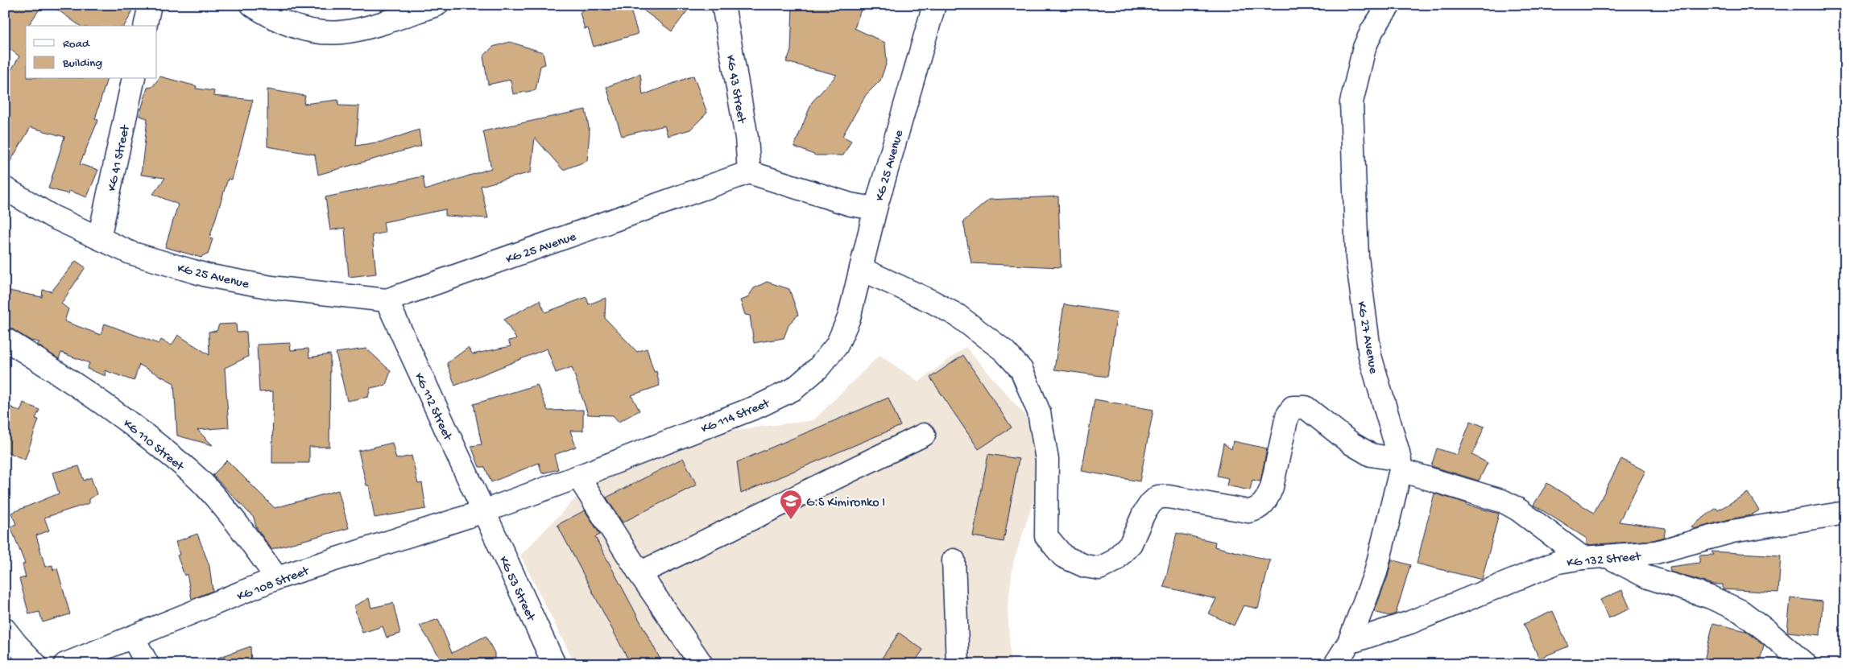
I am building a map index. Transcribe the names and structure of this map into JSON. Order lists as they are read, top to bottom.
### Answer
{
  "streets": {
    "street": [
      "KG 43 Street",
      "KG 41 Street",
      "KG 25 Avenue",
      "KG 27 Avenue",
      "KG 112 Street",
      "KG 114 Street",
      "KG 110 Street",
      "KG 132 Street",
      "KG 108 Street",
      "KG 53 Street"
    ]
  },
  "crossings": [
    ["KG 43 Street", "KG 25 Avenue"],
    ["KG 41 Street", "KG 25 Avenue"],
    ["KG 25 Avenue", "KG 112 Street"],
    ["KG 25 Avenue", "KG 114 Street"],
    ["KG 27 Avenue", "KG 132 Street"],
    ["KG 112 Street", "KG 114 Street"],
    ["KG 112 Street", "KG 108 Street"],
    ["KG 112 Street", "KG 53 Street"],
    ["KG 114 Street", "KG 108 Street"],
    ["KG 114 Street", "KG 53 Street"],
    ["KG 110 Street", "KG 108 Street"],
    ["KG 108 Street", "KG 53 Street"]
  ],
  "places": {
    "school or university": ["G.S Kimironko I"]
  },
  "legend": ["Road", "Building"]
}
